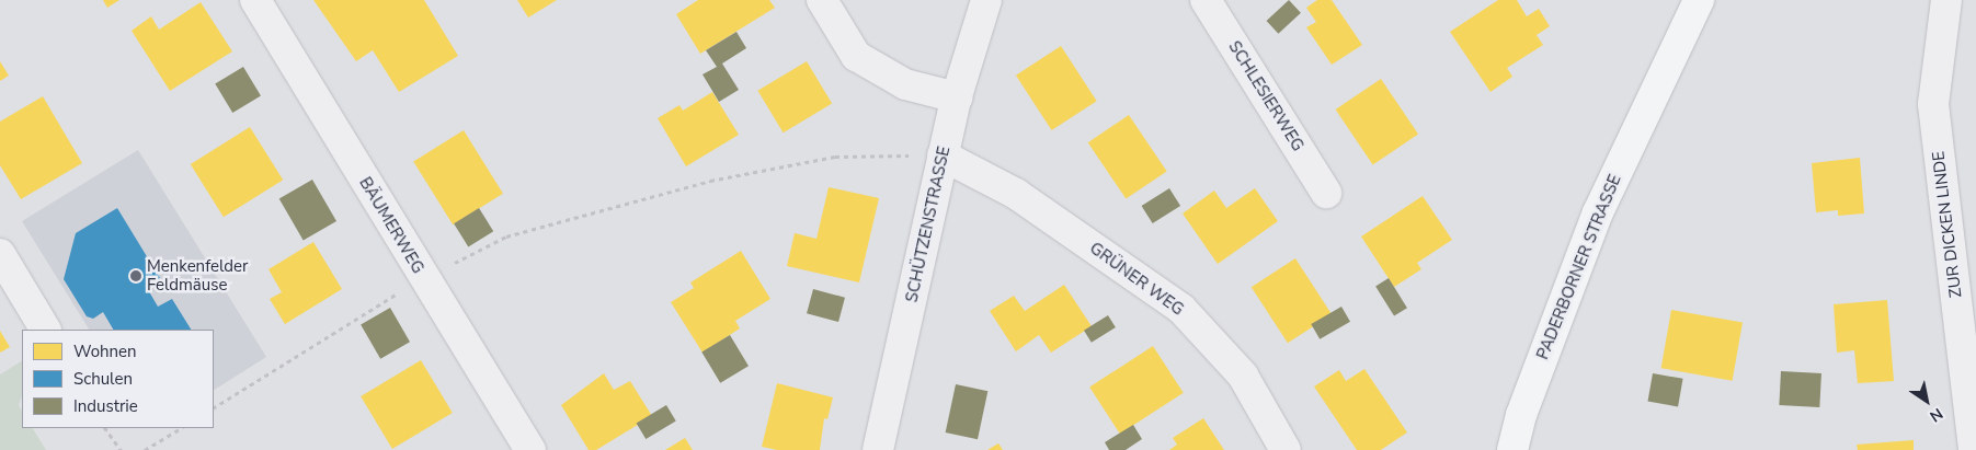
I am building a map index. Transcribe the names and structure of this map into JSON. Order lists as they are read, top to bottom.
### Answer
{
  "streets": {
    "main road": ["PADERBORNER STRASSE"],
    "street": [
      "SCHLESIERWEG",
      "SCHÜTZENSTRASSE",
      "ZUR DICKEN LINDE",
      "BÄUMERWEG",
      "GRÜNER WEG"
    ]
  },
  "crossings": [
    ["SCHÜTZENSTRASSE", "GRÜNER WEG"]
  ],
  "places": ["Menkenfelder Feldmäuse"],
  "legend": ["Wohnen", "Schulen", "Industrie"],
  "north": "bottom right"
}
